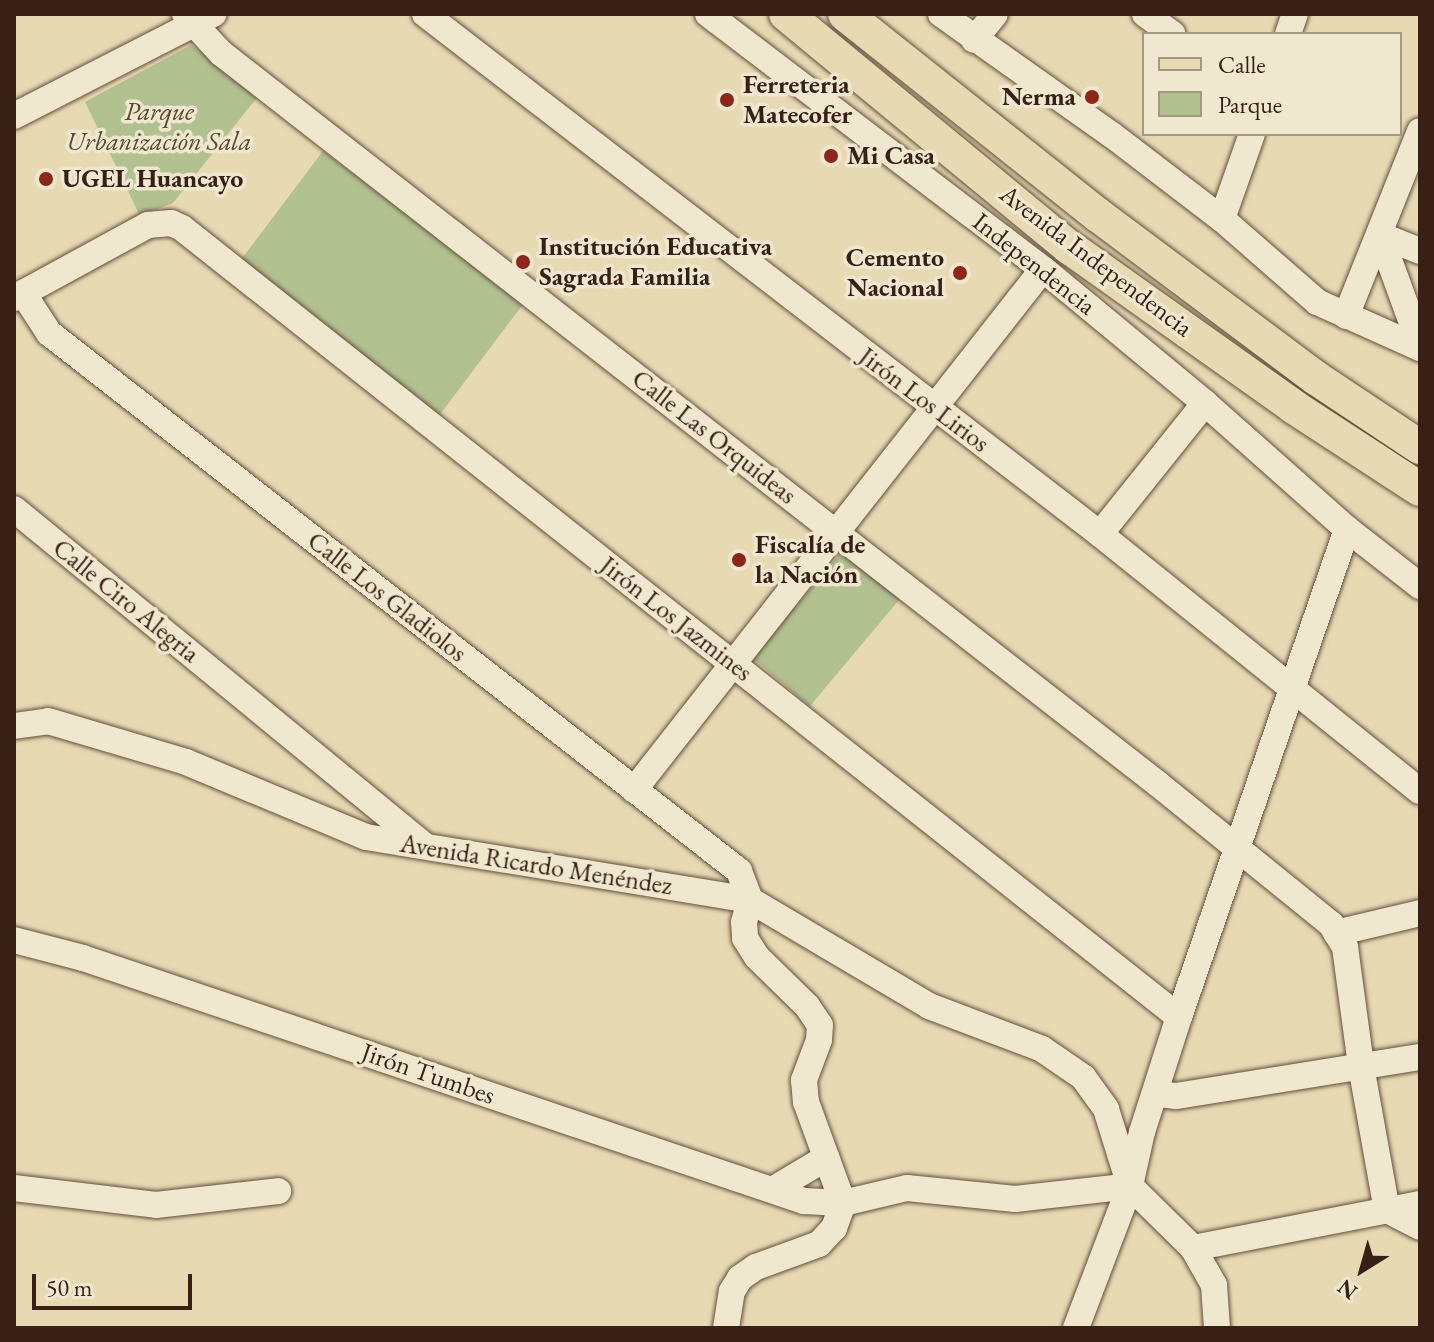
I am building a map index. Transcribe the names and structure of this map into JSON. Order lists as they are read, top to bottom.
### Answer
{
  "streets": {
    "main road": ["Avenida Independencia"],
    "street": [
      "Independencia",
      "Jirón Los Lirios",
      "Calle Las Orquideas",
      "Calle Los Gladiolos",
      "Calle Ciro Alegria",
      "Jirón Los Jazmines",
      "Avenida Ricardo Menéndez",
      "Jirón Tumbes"
    ]
  },
  "crossings": [
    ["Calle Los Gladiolos", "Jirón Los Jazmines"],
    ["Calle Los Gladiolos", "Avenida Ricardo Menéndez"],
    ["Calle Ciro Alegria", "Avenida Ricardo Menéndez"],
    ["Avenida Ricardo Menéndez", "Jirón Tumbes"]
  ],
  "parks": ["Parque Urbanización Sala"],
  "places": [
    "Nerma",
    "Ferreteria Matecofer",
    "Mi Casa",
    "UGEL Huancayo",
    "Institución Educativa Sagrada Familia",
    "Cemento Nacional",
    "Fiscalía de la Nación"
  ],
  "legend": ["Calle", "Parque"],
  "scale_bar": "50 m",
  "north": "bottom left"
}
